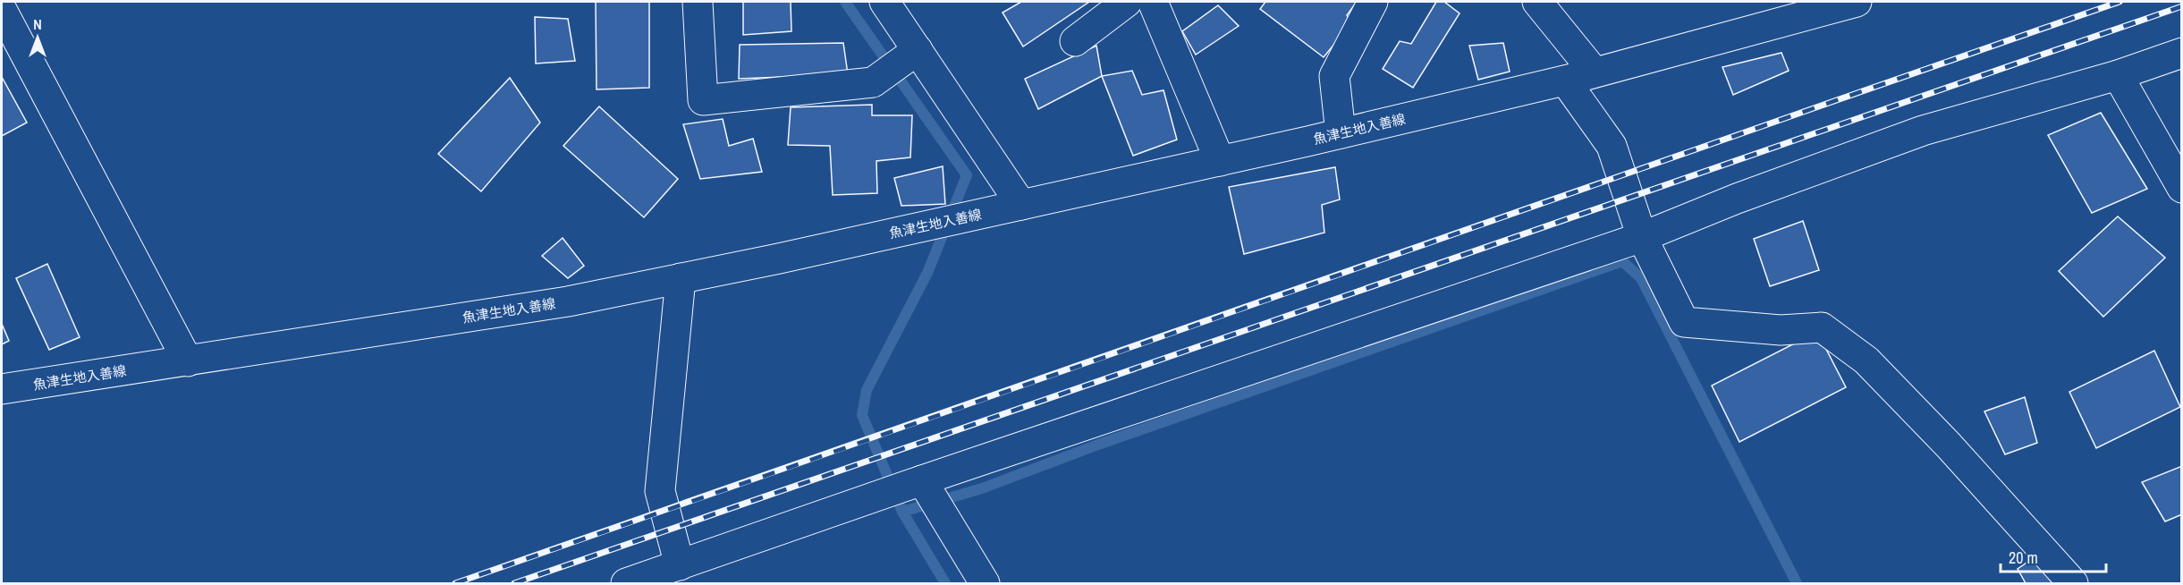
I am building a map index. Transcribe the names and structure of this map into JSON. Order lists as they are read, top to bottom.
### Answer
{
  "streets": {
    "street": ["魚津生地入善線"]
  },
  "scale_bar": "20 m",
  "north": "top"
}
